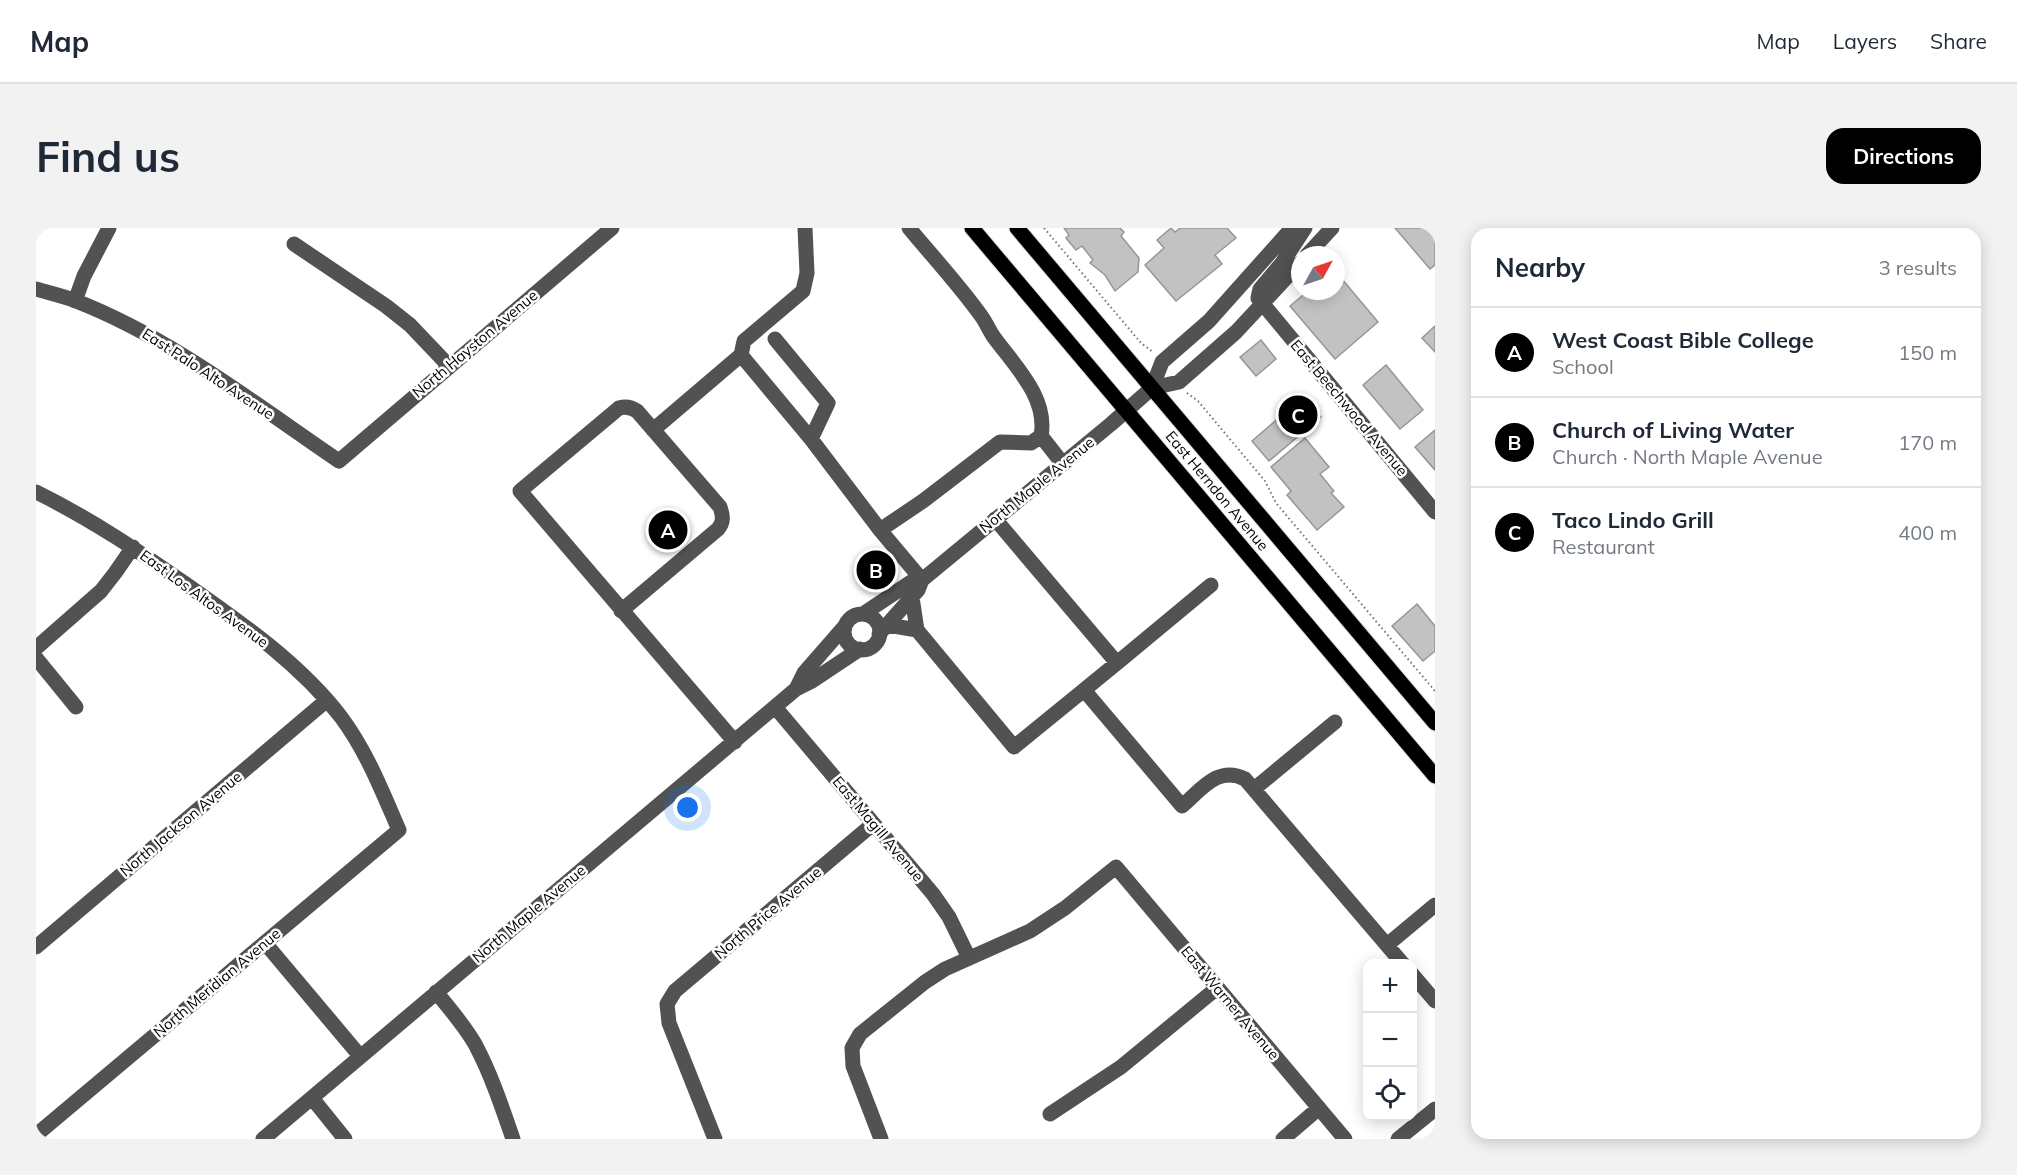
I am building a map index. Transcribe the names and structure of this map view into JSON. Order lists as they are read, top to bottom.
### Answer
{
  "streets": {
    "main road": ["East Herndon Avenue"],
    "street": [
      "North Hayston Avenue",
      "East Palo Alto Avenue",
      "East Beechwood Avenue",
      "North Maple Avenue",
      "East Los Altos Avenue",
      "North Jackson Avenue",
      "East Magill Avenue",
      "North Price Avenue",
      "North Meridian Avenue",
      "East Warner Avenue"
    ]
  },
  "crossings": [
    ["North Hayston Avenue", "East Palo Alto Avenue"],
    ["East Beechwood Avenue", "North Maple Avenue"],
    ["North Maple Avenue", "East Herndon Avenue"],
    ["North Maple Avenue", "East Magill Avenue"],
    ["East Los Altos Avenue", "North Jackson Avenue"],
    ["East Los Altos Avenue", "North Meridian Avenue"],
    ["East Magill Avenue", "North Price Avenue"],
    ["East Magill Avenue", "East Warner Avenue"]
  ],
  "north": "top right",
  "page": {
    "header": "Map",
    "nav": ["Map", "Layers", "Share"],
    "buttons": "Directions",
    "title": "Find us",
    "heading": ["Nearby", "3 results"],
    "list": [
      {
        "mark": "A",
        "name": "West Coast Bible College",
        "note": "School",
        "value": "150 m"
      },
      {
        "mark": "B",
        "name": "Church of Living Water",
        "note": "Church · North Maple Avenue",
        "value": "170 m"
      },
      {
        "mark": "C",
        "name": "Taco Lindo Grill",
        "note": "Restaurant",
        "value": "400 m"
      }
    ],
    "pins": ["C", "A", "B"],
    "map_buttons": ["+", "−"]
  }
}
